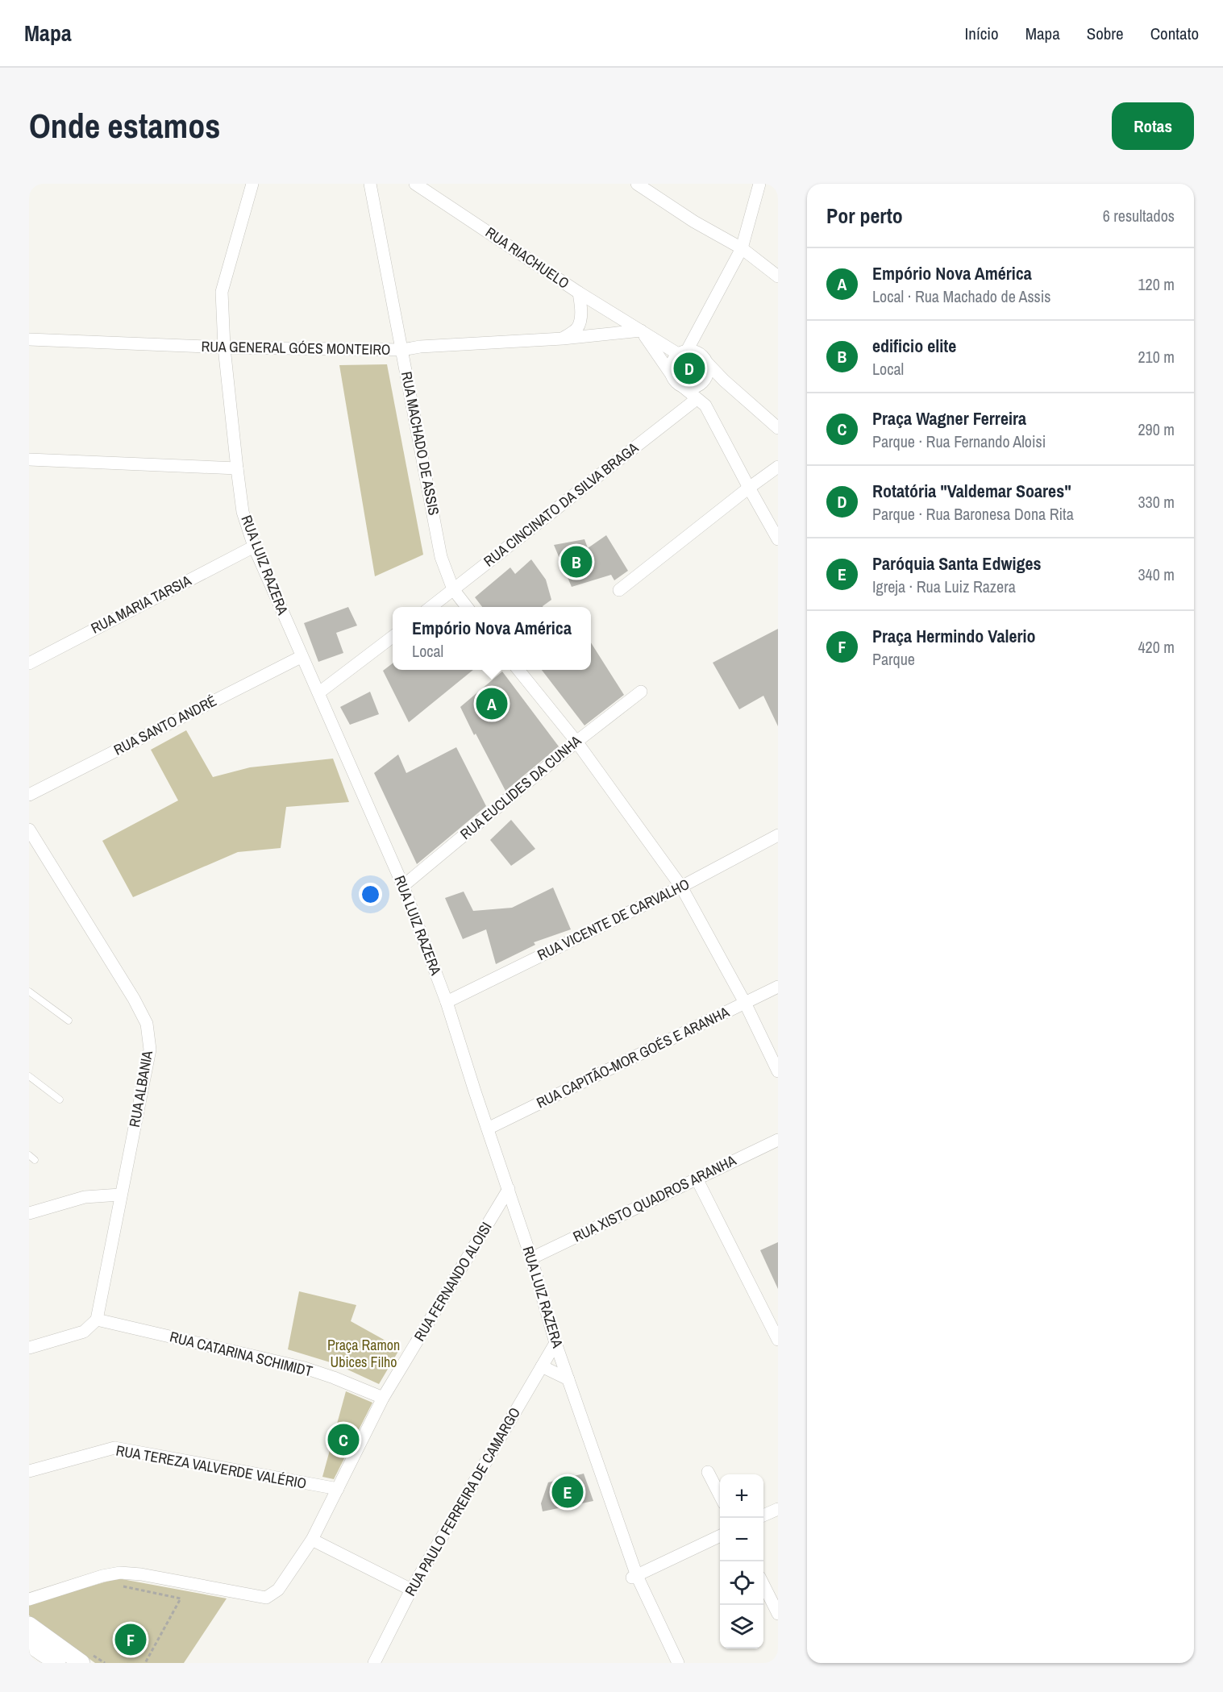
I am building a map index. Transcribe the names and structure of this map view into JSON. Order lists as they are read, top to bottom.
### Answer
{
  "streets": {
    "street": [
      "RUA RIACHUELO",
      "RUA GENERAL GÓES MONTEIRO",
      "RUA MACHADO DE ASSIS",
      "RUA CINCINATO DA SILVA BRAGA",
      "RUA LUIZ RAZERA",
      "RUA MARIA TARSIA",
      "RUA SANTO ANDRÉ",
      "RUA EUCLIDES DA CUNHA",
      "RUA VICENTE DE CARVALHO",
      "RUA CAPITÃO-MOR GOÉS E ARANHA",
      "RUA ALBANIA",
      "RUA XISTO QUADROS ARANHA",
      "RUA FERNANDO ALOISI",
      "RUA CATARINA SCHIMIDT",
      "RUA TEREZA VALVERDE VALÉRIO",
      "RUA PAULO FERREIRA DE CAMARGO"
    ]
  },
  "crossings": [
    ["RUA RIACHUELO", "RUA GENERAL GÓES MONTEIRO"],
    ["RUA GENERAL GÓES MONTEIRO", "RUA MACHADO DE ASSIS"],
    ["RUA GENERAL GÓES MONTEIRO", "RUA LUIZ RAZERA"],
    ["RUA MACHADO DE ASSIS", "RUA CINCINATO DA SILVA BRAGA"],
    ["RUA LUIZ RAZERA", "RUA MARIA TARSIA"],
    ["RUA LUIZ RAZERA", "RUA SANTO ANDRÉ"],
    ["RUA LUIZ RAZERA", "RUA EUCLIDES DA CUNHA"],
    ["RUA LUIZ RAZERA", "RUA VICENTE DE CARVALHO"],
    ["RUA LUIZ RAZERA", "RUA CAPITÃO-MOR GOÉS E ARANHA"],
    ["RUA LUIZ RAZERA", "RUA XISTO QUADROS ARANHA"],
    ["RUA LUIZ RAZERA", "RUA FERNANDO ALOISI"],
    ["RUA LUIZ RAZERA", "RUA PAULO FERREIRA DE CAMARGO"],
    ["RUA ALBANIA", "RUA CATARINA SCHIMIDT"],
    ["RUA FERNANDO ALOISI", "RUA CATARINA SCHIMIDT"],
    ["RUA FERNANDO ALOISI", "RUA TEREZA VALVERDE VALÉRIO"]
  ],
  "parks": ["Praça Ramon Ubices Filho"],
  "page": {
    "header": "Mapa",
    "nav": [
      "Início",
      "Mapa",
      "Sobre",
      "Contato"
    ],
    "buttons": "Rotas",
    "title": "Onde estamos",
    "heading": ["Por perto", "6 resultados"],
    "list": [
      {
        "mark": "A",
        "name": "Empório Nova América",
        "note": "Local · Rua Machado de Assis",
        "value": "120 m"
      },
      {
        "mark": "B",
        "name": "edificio elite",
        "note": "Local",
        "value": "210 m"
      },
      {
        "mark": "C",
        "name": "Praça Wagner Ferreira",
        "note": "Parque · Rua Fernando Aloisi",
        "value": "290 m"
      },
      {
        "mark": "D",
        "name": "Rotatória \"Valdemar Soares\"",
        "note": "Parque · Rua Baronesa Dona Rita",
        "value": "330 m"
      },
      {
        "mark": "E",
        "name": "Paróquia Santa Edwiges",
        "note": "Igreja · Rua Luiz Razera",
        "value": "340 m"
      },
      {
        "mark": "F",
        "name": "Praça Hermindo Valerio",
        "note": "Parque",
        "value": "420 m"
      }
    ],
    "pins": [
      "D",
      "B",
      "A",
      "C",
      "E",
      "F"
    ],
    "popup": ["Empório Nova América", "Local"],
    "map_buttons": ["+", "−"]
  }
}
